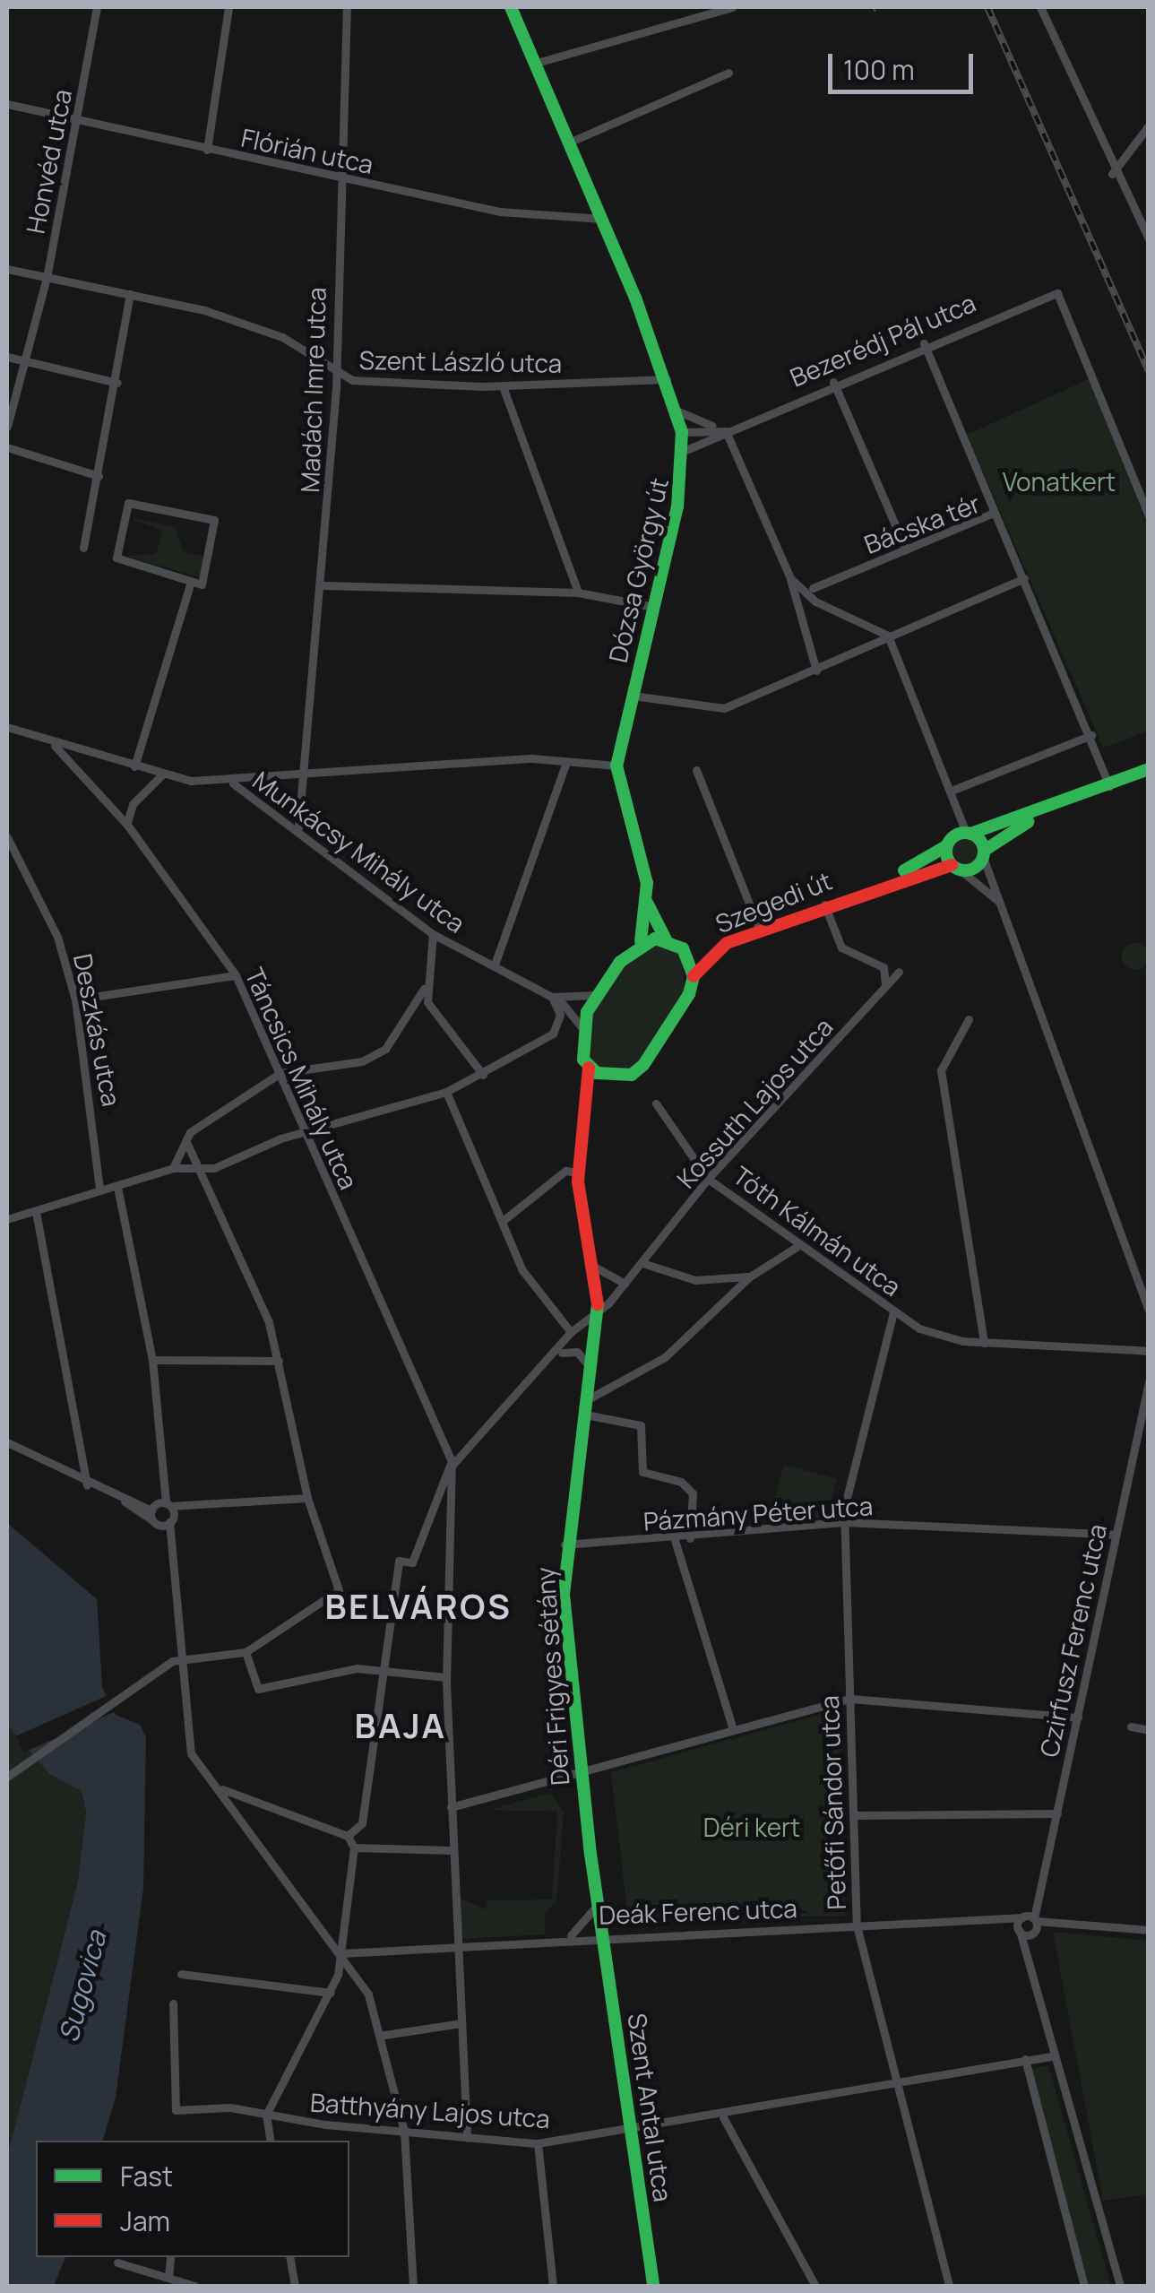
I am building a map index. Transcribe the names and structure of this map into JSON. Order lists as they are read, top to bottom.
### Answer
{
  "streets": {
    "main road": [
      "Dózsa György út",
      "Szegedi út",
      "Déri Frigyes sétány",
      "Szent Antal utca"
    ],
    "street": [
      "Flórián utca",
      "Honvéd utca",
      "Bezerédj Pál utca",
      "Szent László utca",
      "Madách Imre utca",
      "Bácska tér",
      "Munkácsy Mihály utca",
      "Deszkás utca",
      "Táncsics Mihály utca",
      "Kossuth Lajos utca",
      "Tóth Kálmán utca",
      "Pázmány Péter utca",
      "Czirfusz Ferenc utca",
      "Petőfi Sándor utca",
      "Deák Ferenc utca",
      "Batthyány Lajos utca"
    ]
  },
  "crossings": [
    ["Flórián utca", "Honvéd utca"],
    ["Flórián utca", "Madách Imre utca"],
    ["Flórián utca", "Dózsa György út"],
    ["Honvéd utca", "Szent László utca"],
    ["Bezerédj Pál utca", "Dózsa György út"],
    ["Szent László utca", "Madách Imre utca"],
    ["Szent László utca", "Dózsa György út"],
    ["Madách Imre utca", "Munkácsy Mihály utca"],
    ["Kossuth Lajos utca", "Tóth Kálmán utca"],
    ["Kossuth Lajos utca", "Déri Frigyes sétány"],
    ["Tóth Kálmán utca", "Petőfi Sándor utca"],
    ["Pázmány Péter utca", "Czirfusz Ferenc utca"],
    ["Pázmány Péter utca", "Déri Frigyes sétány"],
    ["Pázmány Péter utca", "Petőfi Sándor utca"],
    ["Déri Frigyes sétány", "Deák Ferenc utca"],
    ["Déri Frigyes sétány", "Szent Antal utca"],
    ["Petőfi Sándor utca", "Deák Ferenc utca"],
    ["Petőfi Sándor utca", "Batthyány Lajos utca"],
    ["Deák Ferenc utca", "Szent Antal utca"],
    ["Szent Antal utca", "Batthyány Lajos utca"]
  ],
  "districts": ["BELVÁROS", "BAJA"],
  "water": ["Sugovica"],
  "parks": ["Vonatkert", "Déri kert"],
  "legend": ["Fast", "Jam"],
  "scale_bar": "100 m"
}
